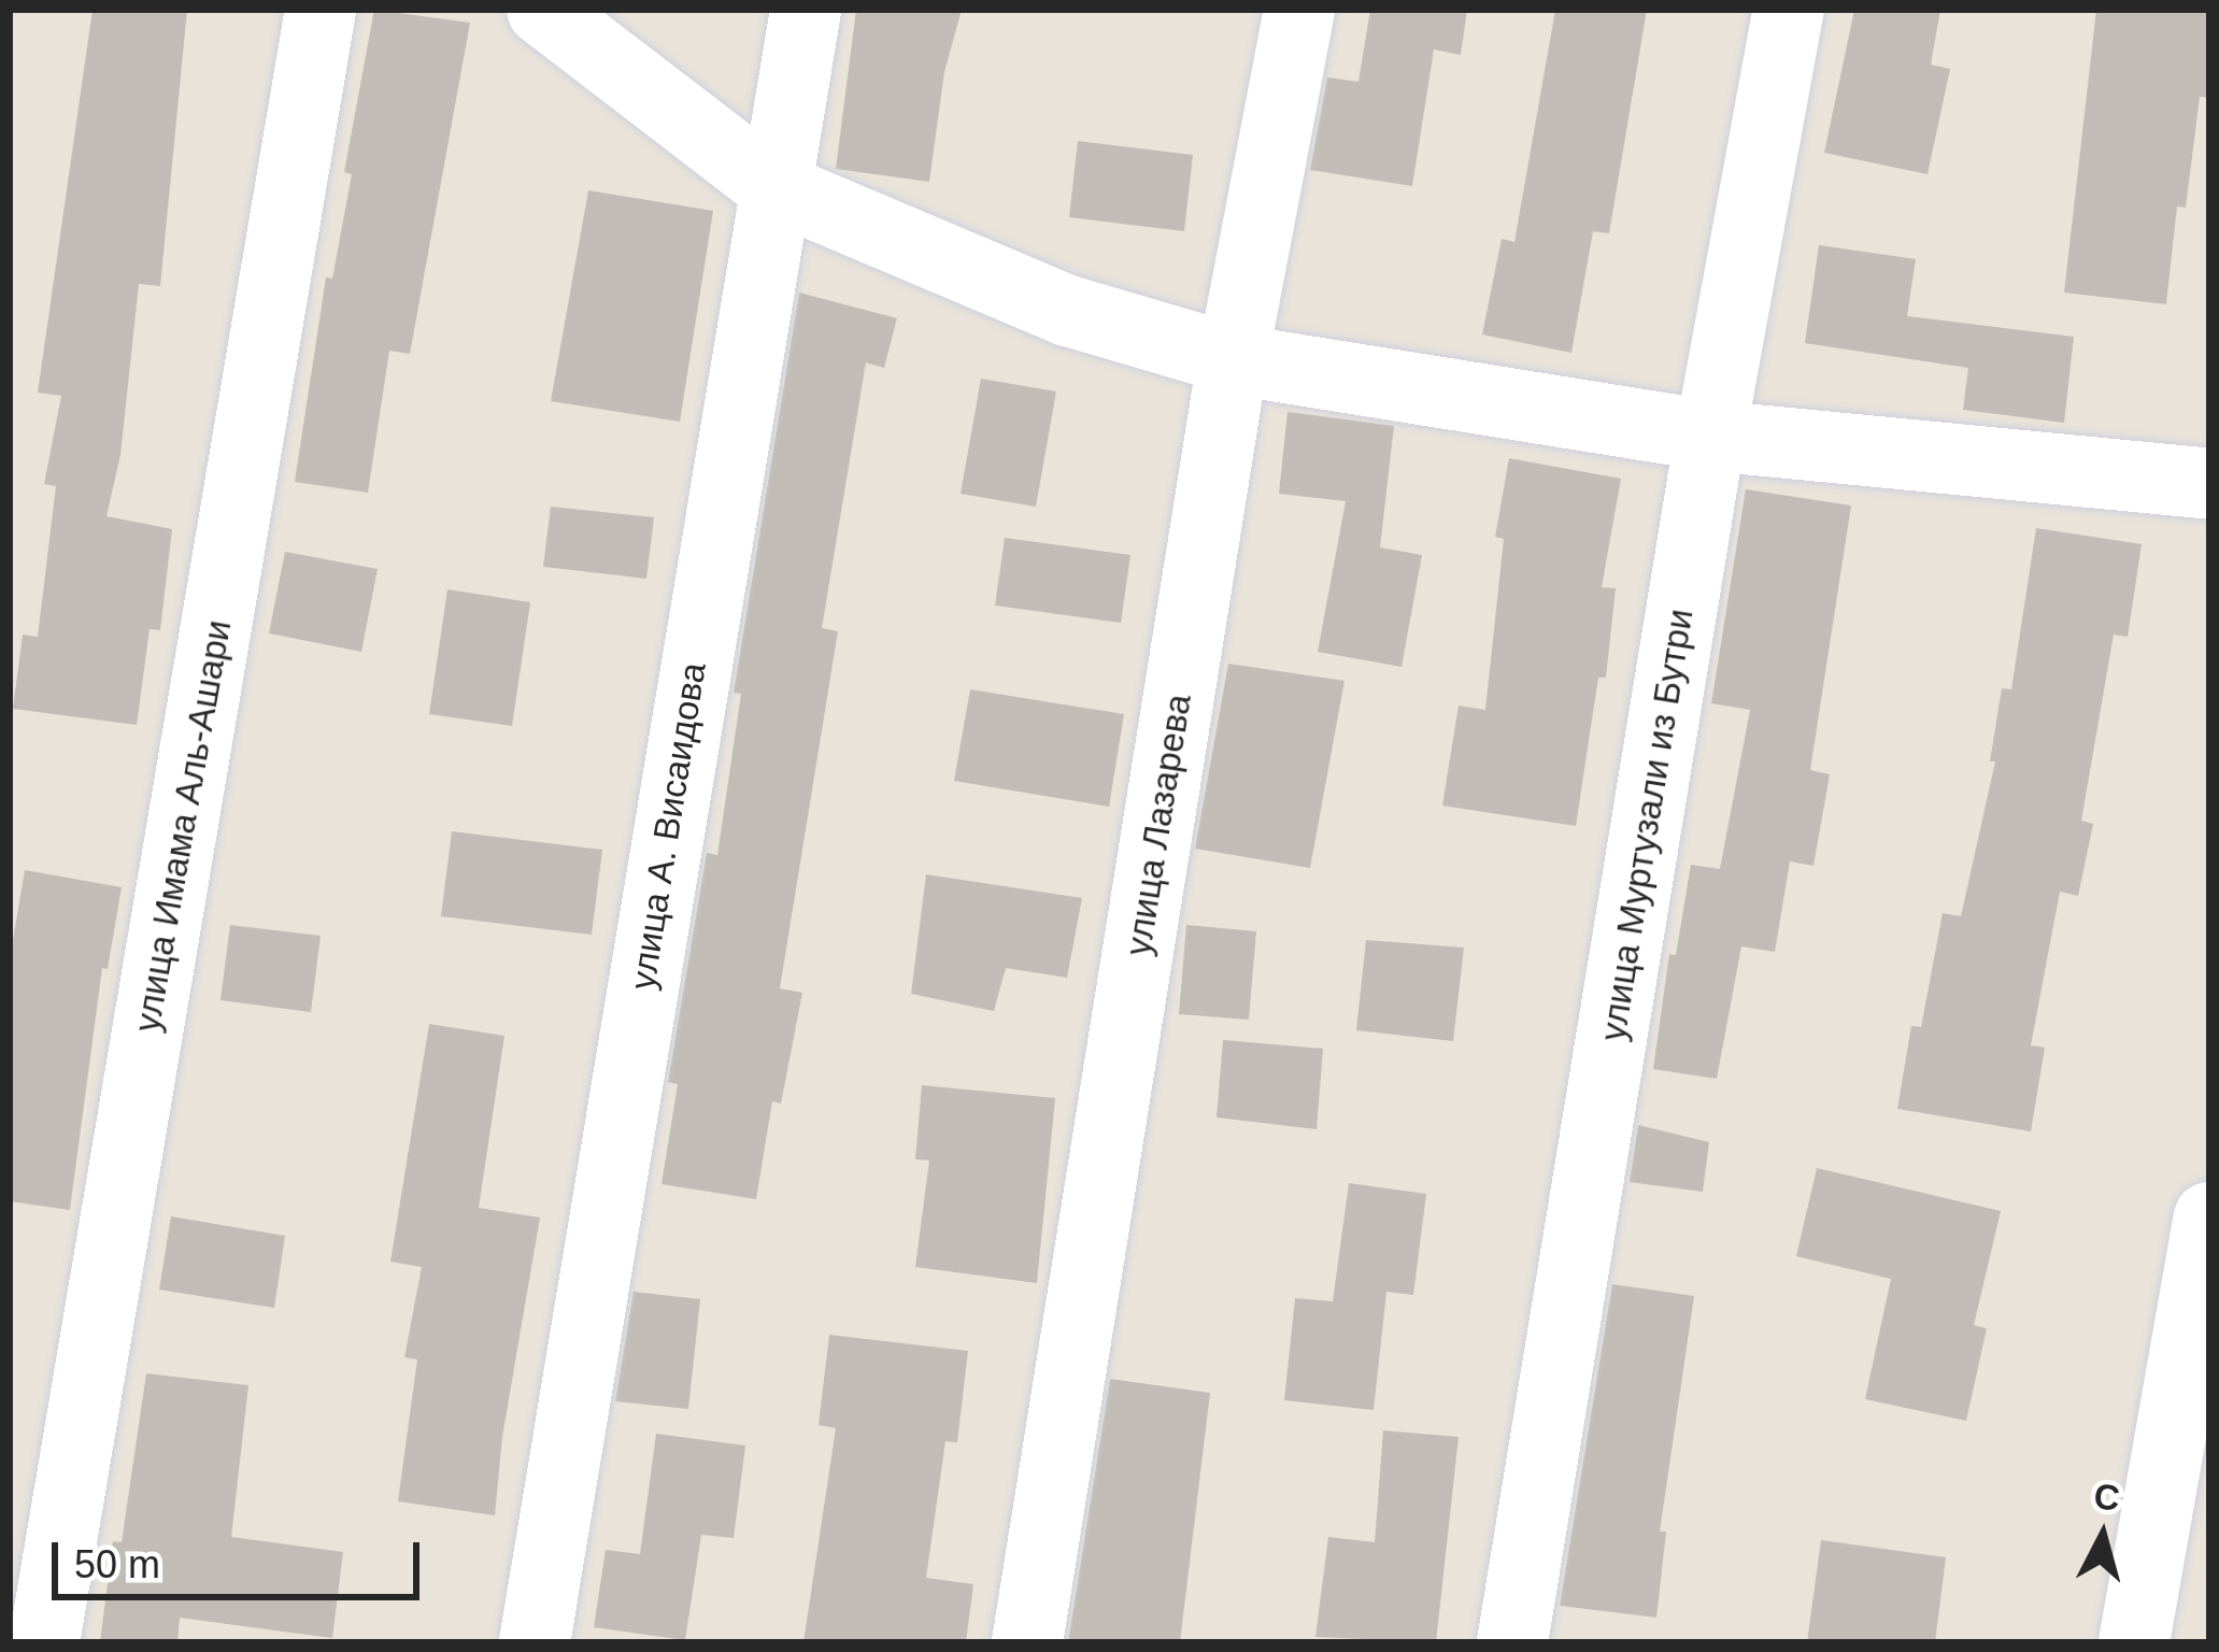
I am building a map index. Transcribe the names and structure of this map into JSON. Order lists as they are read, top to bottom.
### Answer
{
  "streets": {
    "street": [
      "улица Лазарева",
      "улица Муртузали из Бутри",
      "улица Имама Аль-Ашари",
      "улица А. Висаидова"
    ]
  },
  "scale_bar": "50 m",
  "north": "top"
}
